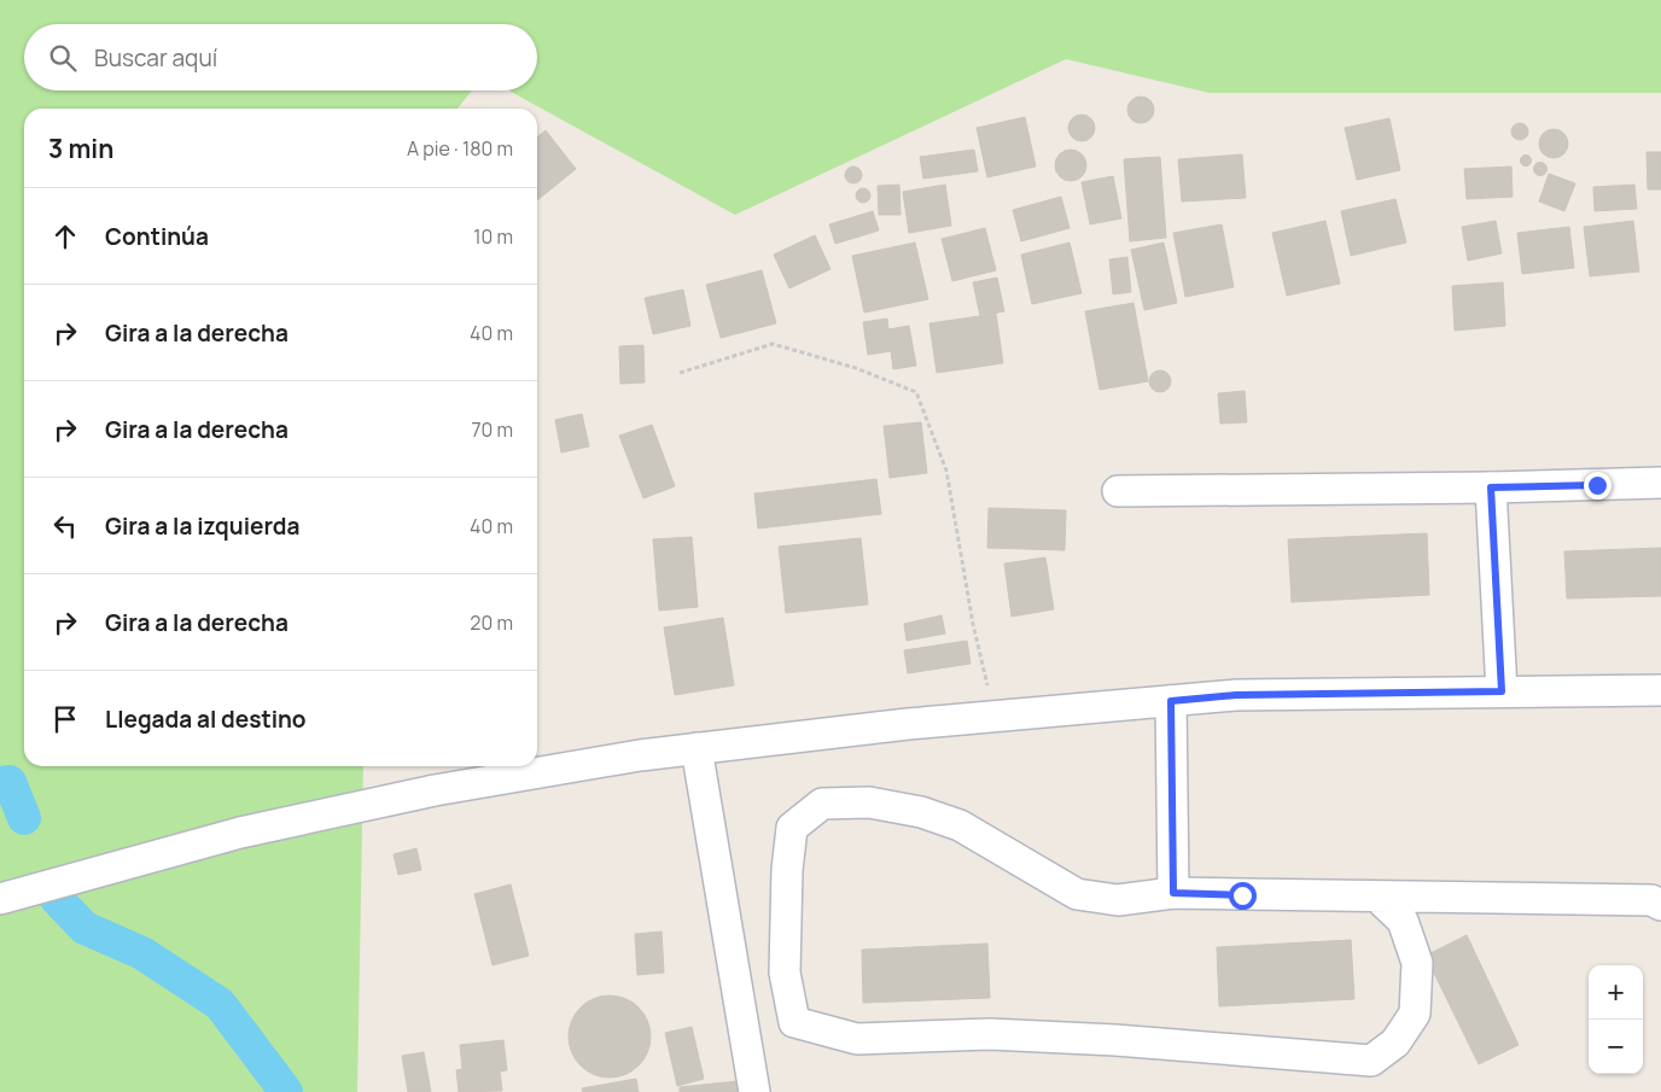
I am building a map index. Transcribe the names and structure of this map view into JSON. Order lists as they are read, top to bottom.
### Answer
{
  "page": {
    "search": "Buscar aquí",
    "heading": ["3 min", "A pie · 180 m"],
    "list": [
      ["Continúa", "10 m"],
      ["Gira a la derecha", "40 m"],
      ["Gira a la derecha", "70 m"],
      ["Gira a la izquierda", "40 m"],
      ["Gira a la derecha", "20 m"],
      "Llegada al destino"
    ],
    "map_buttons": ["+", "−"]
  }
}
